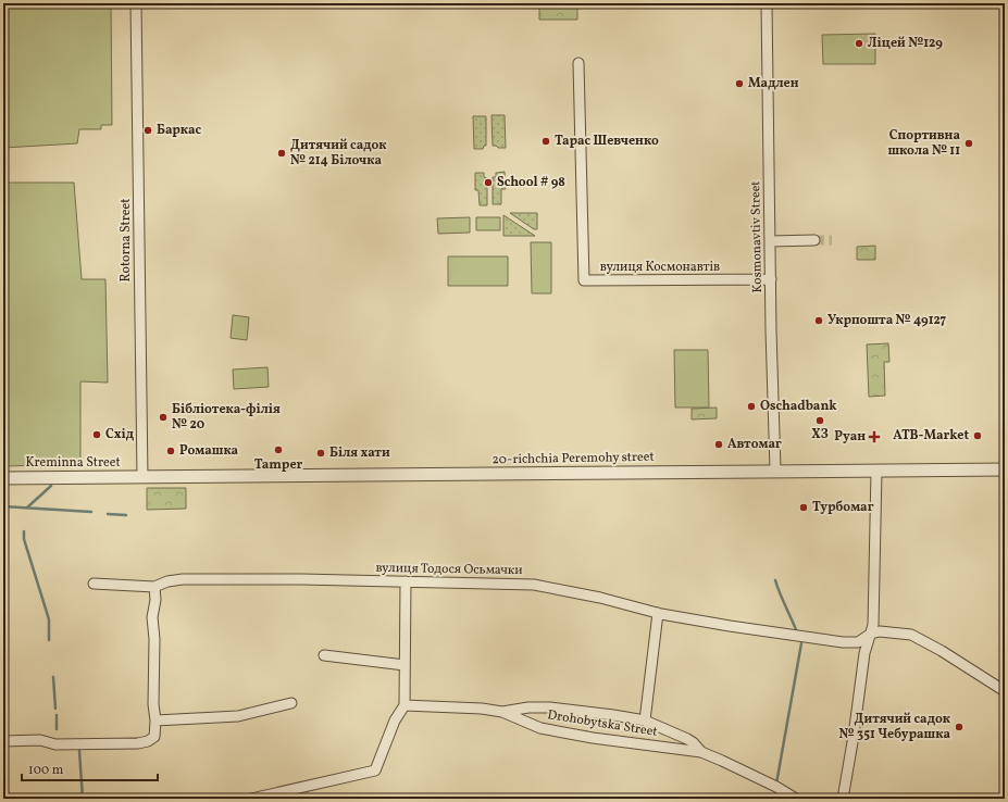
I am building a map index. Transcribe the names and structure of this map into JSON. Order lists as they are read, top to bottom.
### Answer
{
  "streets": {
    "street": [
      "Kosmonavtiv Street",
      "Rotorna Street",
      "вулиця Космонавтів",
      "20-richchia Peremohy street",
      "Kreminna Street",
      "вулиця Тодося Осьмачки",
      "Drohobytska Street"
    ]
  },
  "crossings": [
    ["Kosmonavtiv Street", "вулиця Космонавтів"],
    ["Kosmonavtiv Street", "20-richchia Peremohy street"],
    ["Rotorna Street", "20-richchia Peremohy street"],
    ["Rotorna Street", "Kreminna Street"],
    ["20-richchia Peremohy street", "Kreminna Street"]
  ],
  "places": {
    "other": [
      "Ліцей №129",
      "Мадлен",
      "Баркас",
      "Тарас Шевченко",
      "Спортивна школа № 11",
      "Дитячий садок № 214 Білочка",
      "School # 98",
      "Укрпошта № 49127",
      "Oschadbank",
      "Бібліотека-філія № 20",
      "ХЗ",
      "Схід",
      "ATB-Market",
      "Автомаг",
      "Tamper",
      "Ромашка",
      "Біля хати",
      "Турбомаг",
      "Дитячий садок № 351 Чебурашка"
    ],
    "health": ["Руан"]
  },
  "scale_bar": "100 m"
}
